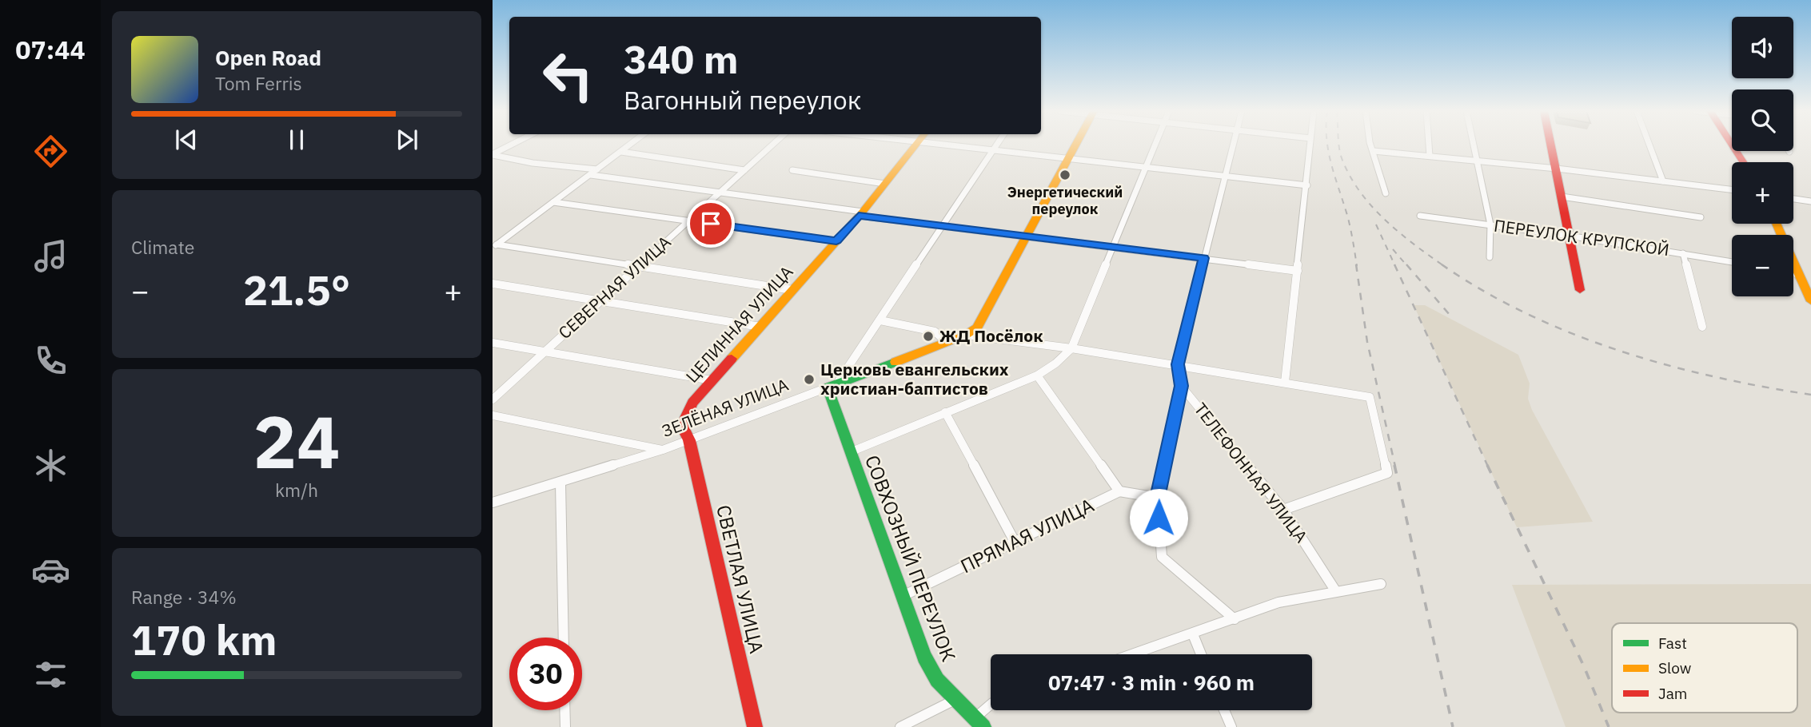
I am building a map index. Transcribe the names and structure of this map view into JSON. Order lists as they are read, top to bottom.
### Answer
{
  "streets": {
    "street": [
      "ПЕРЕУЛОК КРУПСКОЙ",
      "СЕВЕРНАЯ УЛИЦА",
      "ЦЕЛИННАЯ УЛИЦА",
      "ЗЕЛЁНАЯ УЛИЦА",
      "ТЕЛЕФОННАЯ УЛИЦА",
      "ПРЯМАЯ УЛИЦА",
      "СОВХОЗНЫЙ ПЕРЕУЛОК",
      "СВЕТЛАЯ УЛИЦА"
    ]
  },
  "crossings": [
    ["ЦЕЛИННАЯ УЛИЦА", "ЗЕЛЁНАЯ УЛИЦА"],
    ["ЦЕЛИННАЯ УЛИЦА", "СВЕТЛАЯ УЛИЦА"],
    ["ЗЕЛЁНАЯ УЛИЦА", "СОВХОЗНЫЙ ПЕРЕУЛОК"],
    ["ЗЕЛЁНАЯ УЛИЦА", "СВЕТЛАЯ УЛИЦА"],
    ["ПРЯМАЯ УЛИЦА", "СОВХОЗНЫЙ ПЕРЕУЛОК"]
  ],
  "places": ["Энергетический переулок", "ЖД Посёлок", "Церковь евангельских христиан-баптистов"],
  "legend": ["Fast", "Slow", "Jam"],
  "page": {
    "tabs": "07:44",
    "map_buttons": ["+", "−"],
    "turn": ["340 m", "Вагонный переулок"],
    "song": ["Open Road", "Tom Ferris"],
    "tile": [
      "Climate",
      ["24", "km/h"],
      ["Range · 34%", "170 km"]
    ],
    "heat": ["−", "21.5°", "+"],
    "limit": "30",
    "trip": "07:47 · 3 min · 960 m"
  }
}
